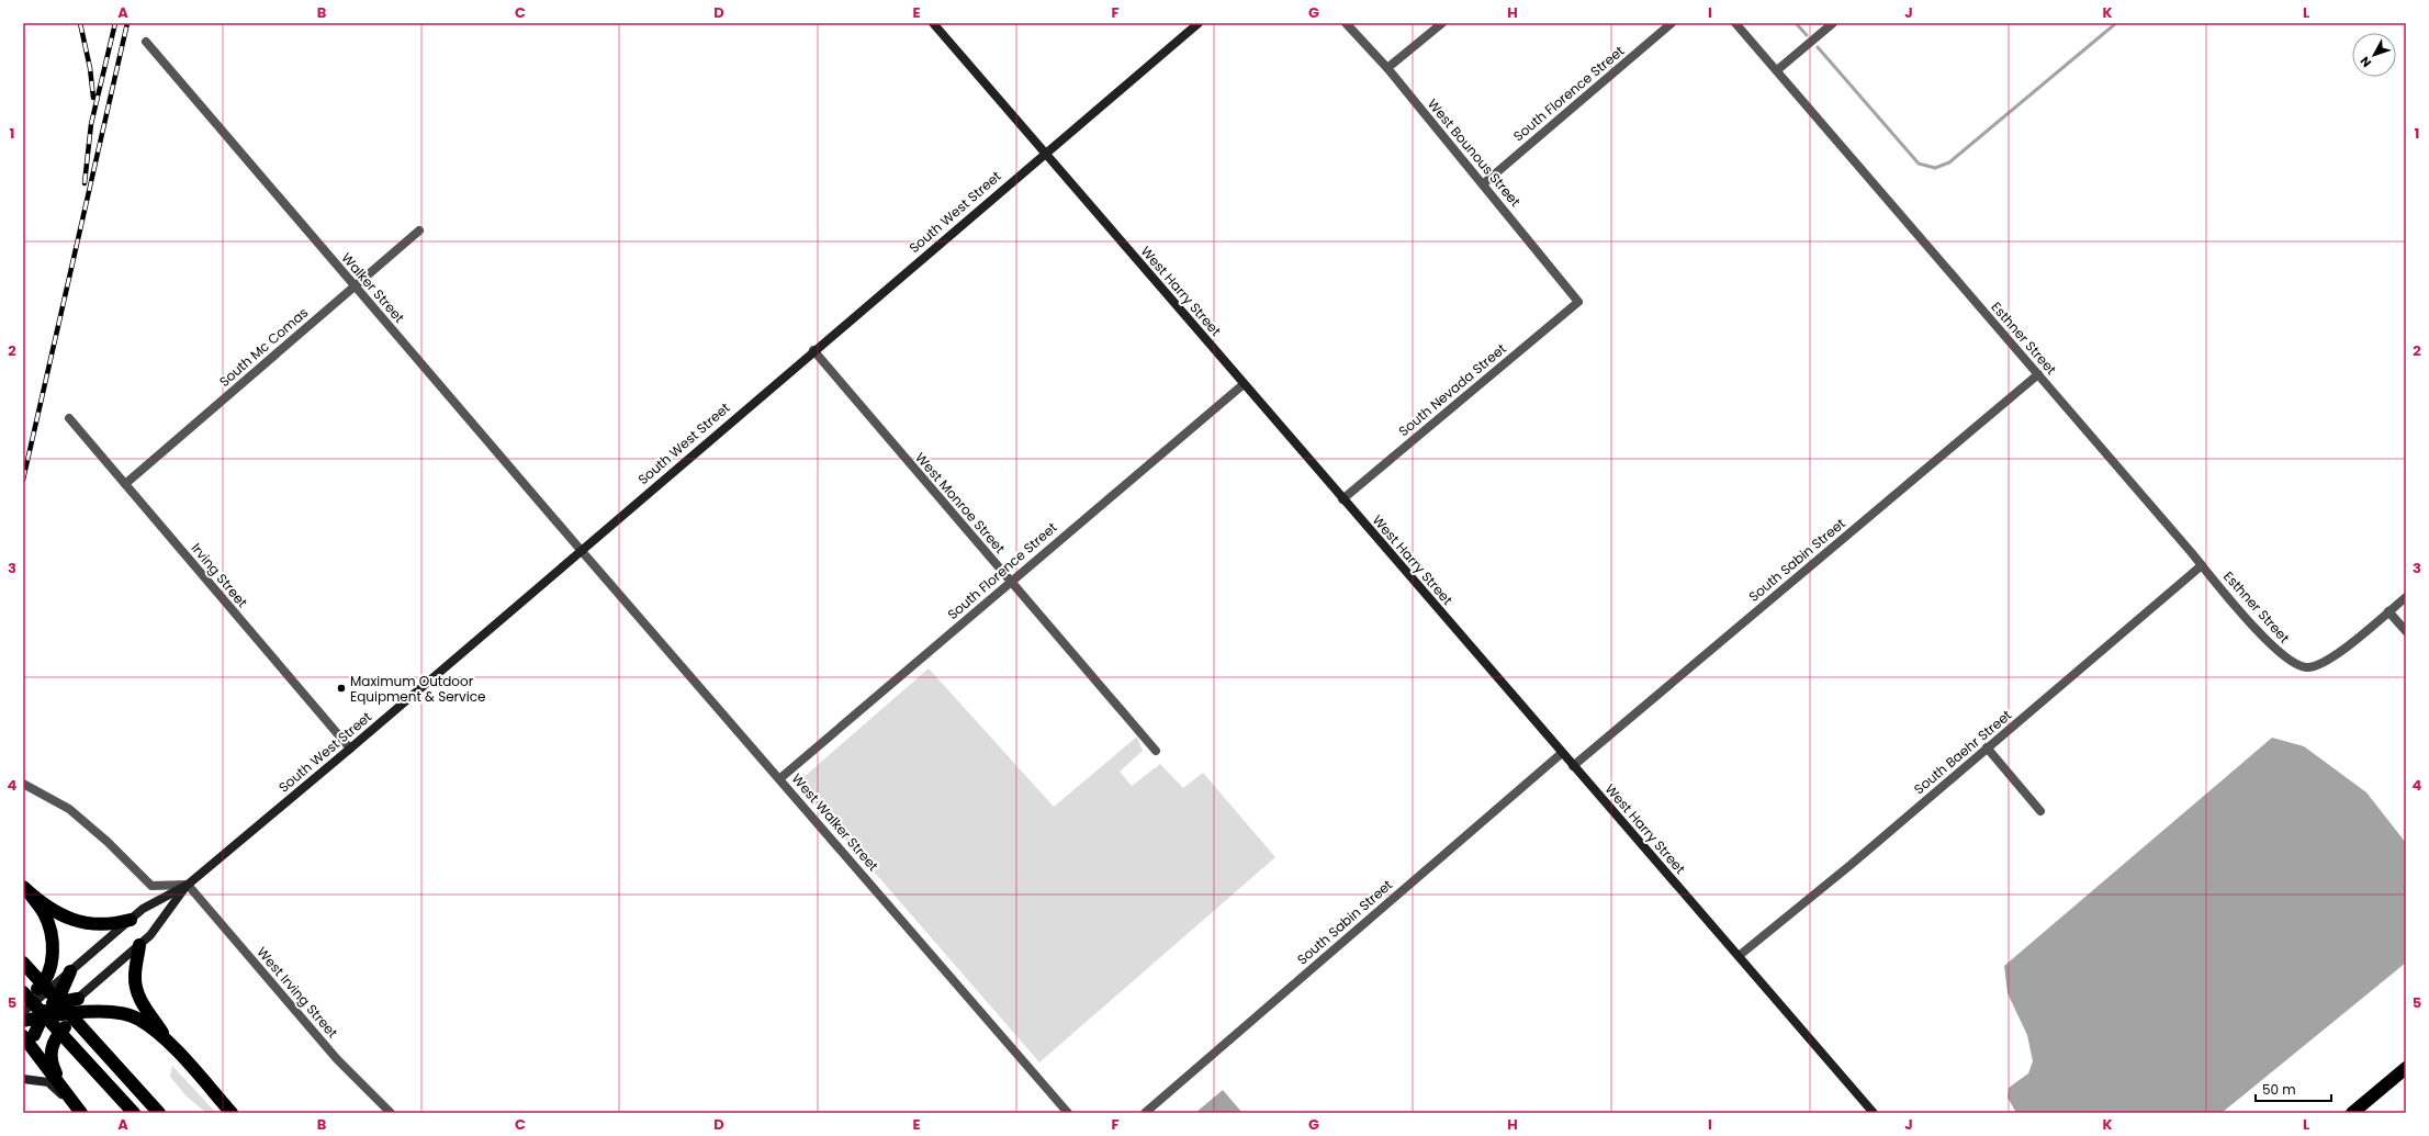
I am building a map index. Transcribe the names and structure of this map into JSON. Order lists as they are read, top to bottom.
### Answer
{
  "streets": {
    "main road": ["South West Street", "West Harry Street"],
    "street": [
      "South Florence Street",
      "West Bounous Street",
      "Walker Street",
      "Esthner Street",
      "South Mc Comas",
      "South Nevada Street",
      "West Monroe Street",
      "South Sabin Street",
      "Irving Street",
      "South Baehr Street",
      "West Walker Street",
      "West Irving Street"
    ]
  },
  "crossings": [
    ["South Florence Street", "West Bounous Street"],
    ["South Florence Street", "West Harry Street"],
    ["South Florence Street", "West Monroe Street"],
    ["South Florence Street", "West Walker Street"],
    ["West Bounous Street", "South Nevada Street"],
    ["South West Street", "Walker Street"],
    ["South West Street", "West Harry Street"],
    ["South West Street", "West Monroe Street"],
    ["South West Street", "Irving Street"],
    ["South West Street", "West Walker Street"],
    ["South West Street", "West Irving Street"],
    ["Walker Street", "South Mc Comas"],
    ["Walker Street", "West Walker Street"],
    ["West Harry Street", "South Nevada Street"],
    ["West Harry Street", "South Sabin Street"],
    ["West Harry Street", "South Baehr Street"],
    ["Esthner Street", "South Sabin Street"],
    ["Esthner Street", "South Baehr Street"],
    ["South Mc Comas", "Irving Street"]
  ],
  "places": ["Maximum Outdoor Equipment & Service"],
  "scale_bar": "50 m",
  "north": "bottom left",
  "grid": {
    "columns": [
      "A",
      "B",
      "C",
      "D",
      "E",
      "F",
      "G",
      "H",
      "I",
      "J",
      "K",
      "L"
    ],
    "rows": [
      "1",
      "2",
      "3",
      "4",
      "5"
    ]
  }
}
